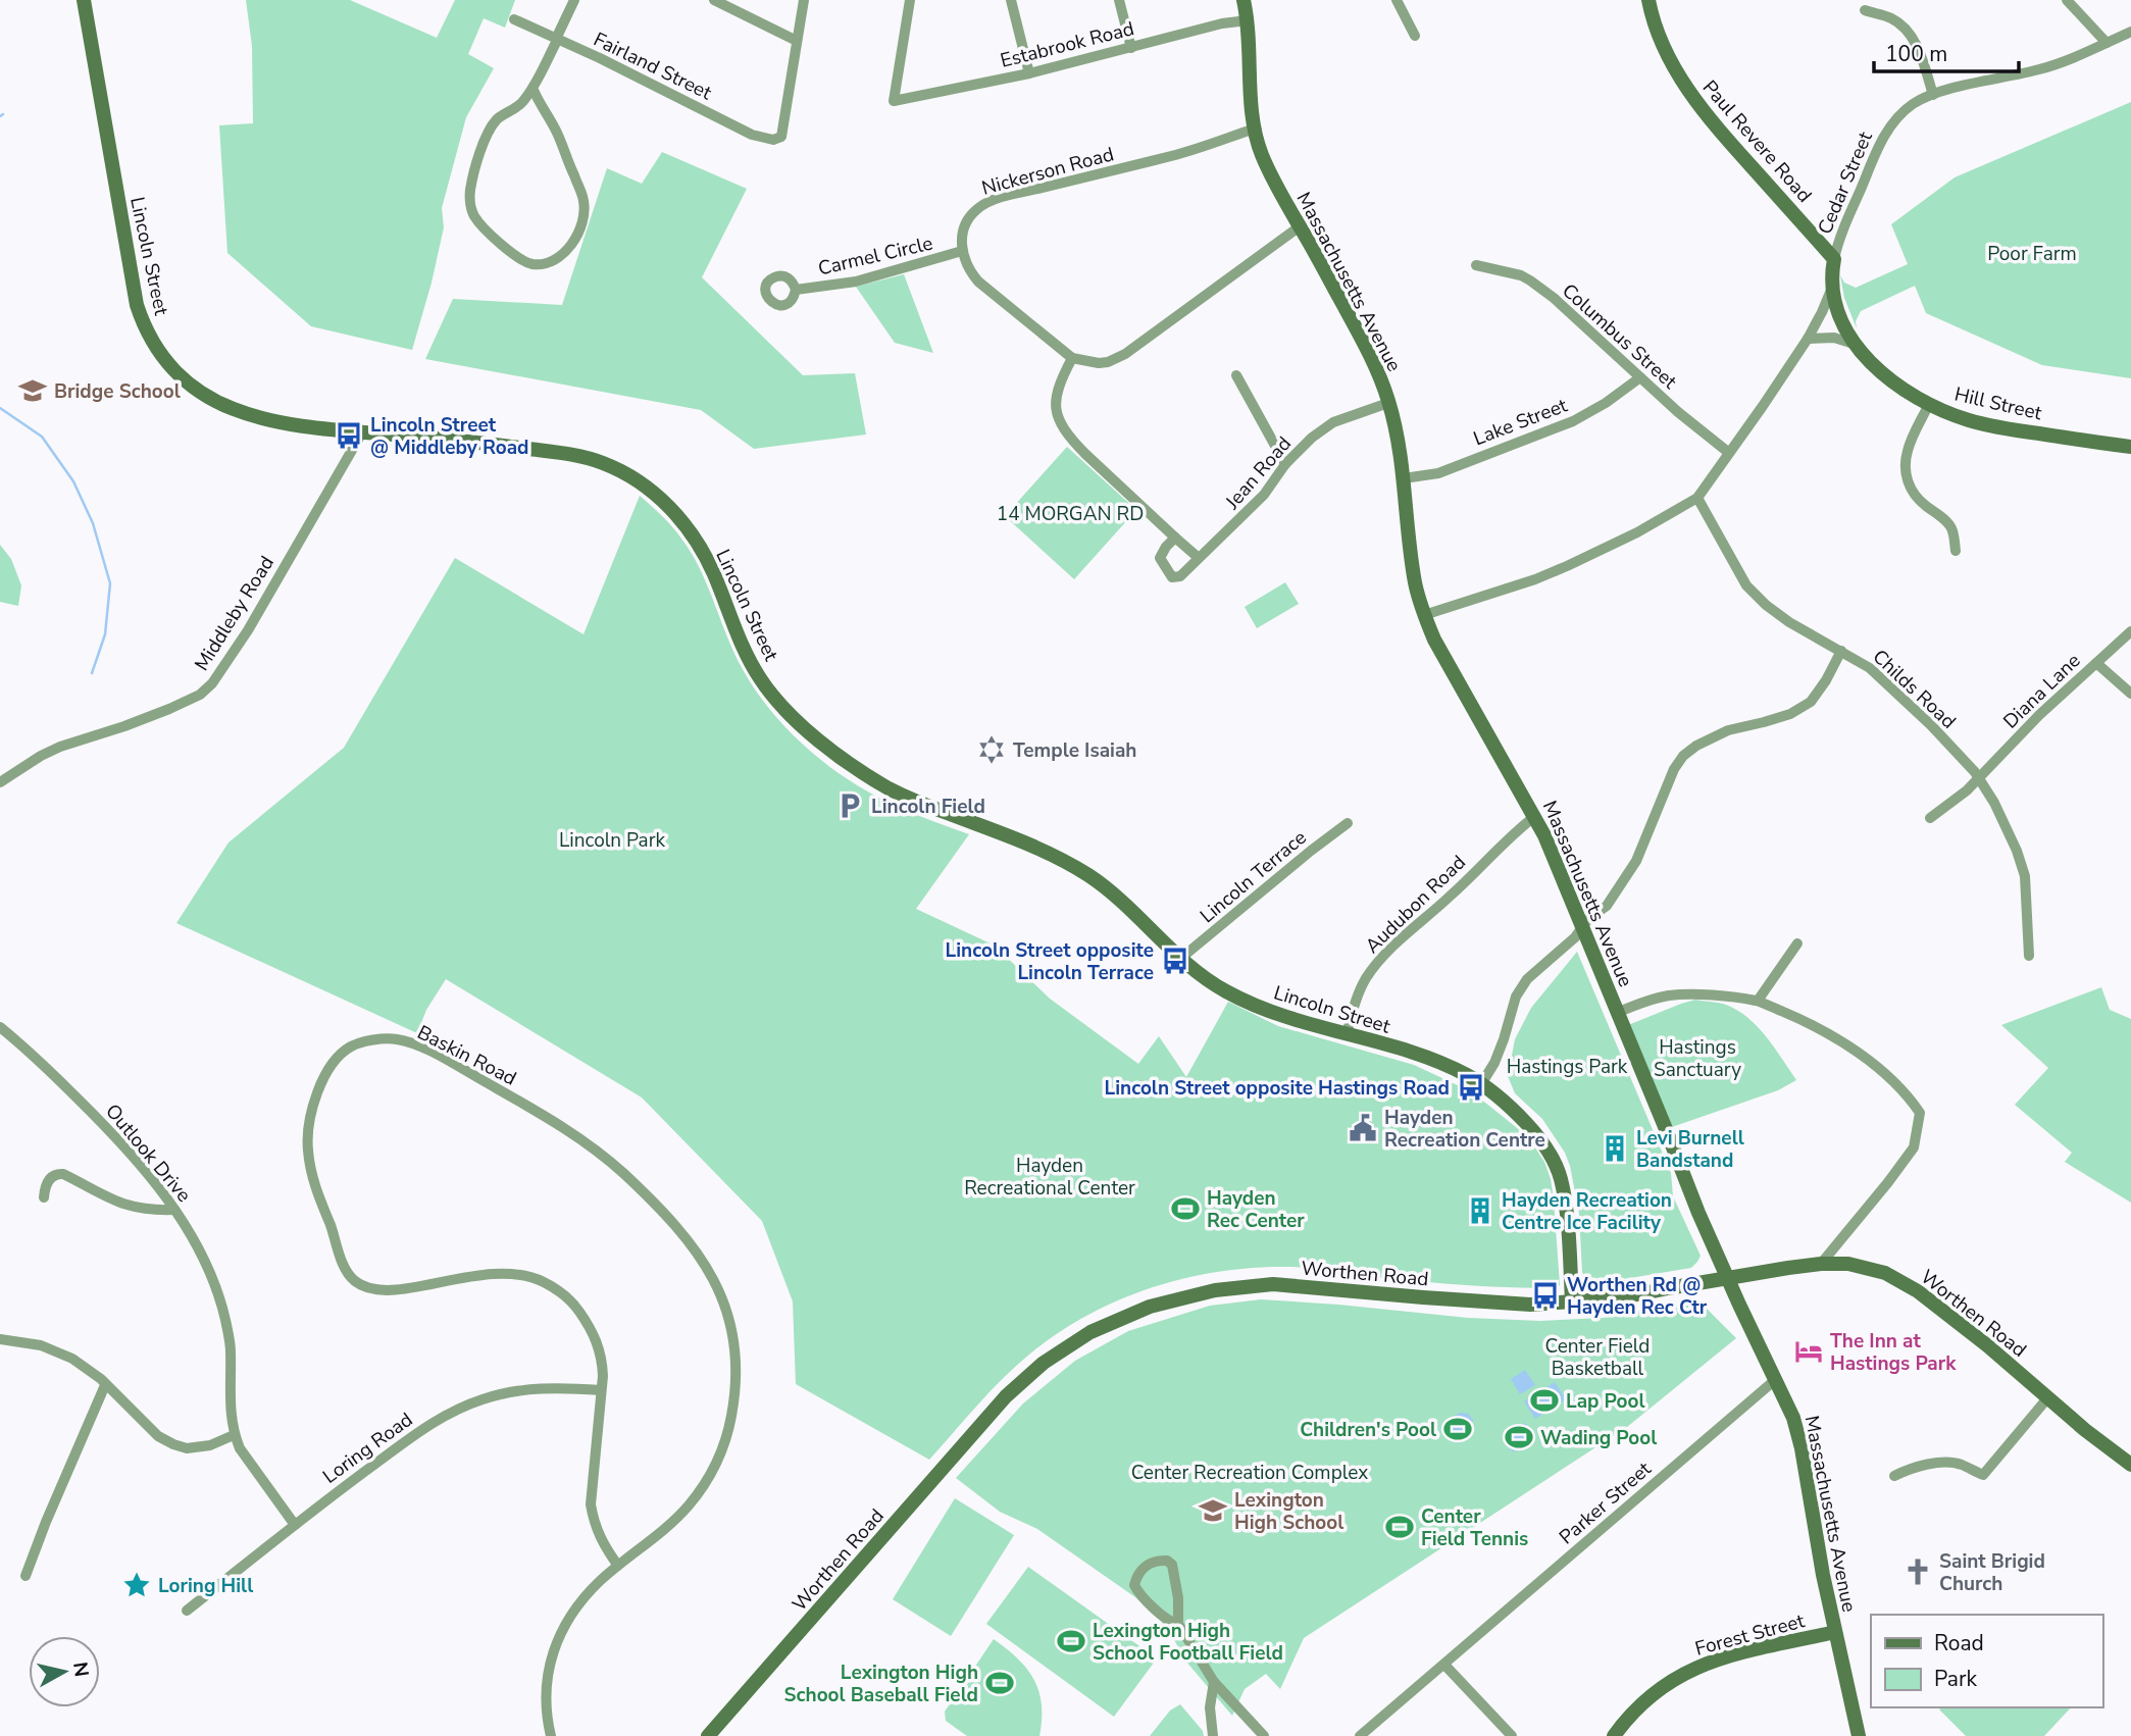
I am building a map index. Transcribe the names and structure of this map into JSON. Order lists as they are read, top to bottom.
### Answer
{
  "streets": {
    "main road": [
      "Paul Revere Road",
      "Cedar Street",
      "Lincoln Street",
      "Massachusetts Avenue",
      "Hill Street",
      "Worthen Road",
      "Forest Street"
    ],
    "street": [
      "Estabrook Road",
      "Fairland Street",
      "Nickerson Road",
      "Carmel Circle",
      "Columbus Street",
      "Lake Street",
      "Jean Road",
      "Middleby Road",
      "Childs Road",
      "Diana Lane",
      "Lincoln Terrace",
      "Audubon Road",
      "Baskin Road",
      "Outlook Drive",
      "Loring Road",
      "Parker Street"
    ]
  },
  "crossings": [
    ["Estabrook Road", "Massachusetts Avenue"],
    ["Paul Revere Road", "Cedar Street"],
    ["Nickerson Road", "Carmel Circle"],
    ["Nickerson Road", "Massachusetts Avenue"],
    ["Cedar Street", "Massachusetts Avenue"],
    ["Cedar Street", "Columbus Street"],
    ["Cedar Street", "Hill Street"],
    ["Cedar Street", "Childs Road"],
    ["Lincoln Street", "Middleby Road"],
    ["Lincoln Street", "Lincoln Terrace"],
    ["Lincoln Street", "Audubon Road"],
    ["Lincoln Street", "Worthen Road"],
    ["Massachusetts Avenue", "Lake Street"],
    ["Massachusetts Avenue", "Jean Road"],
    ["Massachusetts Avenue", "Audubon Road"],
    ["Massachusetts Avenue", "Worthen Road"],
    ["Massachusetts Avenue", "Parker Street"],
    ["Massachusetts Avenue", "Forest Street"],
    ["Columbus Street", "Lake Street"],
    ["Childs Road", "Diana Lane"],
    ["Baskin Road", "Loring Road"],
    ["Outlook Drive", "Loring Road"]
  ],
  "parks": [
    "Poor Farm",
    "14 MORGAN RD",
    "Lincoln Park",
    "Hastings Sanctuary",
    "Hastings Park",
    "Hayden Recreational Center",
    "Center Field Basketball",
    "Center Recreation Complex"
  ],
  "places": {
    "school or university": ["Bridge School", "Lexington High School"],
    "bus stop": [
      "Lincoln Street @ Middleby Road",
      "Lincoln Street opposite Lincoln Terrace",
      "Lincoln Street opposite Hastings Road",
      "Worthen Rd @ Hayden Rec Ctr"
    ],
    "synagogue": ["Temple Isaiah"],
    "parking": ["Lincoln Field"],
    "public building": ["Hayden Recreation Centre"],
    "building": ["Levi Burnell Bandstand", "Hayden Recreation Centre Ice Facility"],
    "sports": [
      "Hayden Rec Center",
      "Lap Pool",
      "Children's Pool",
      "Wading Pool",
      "Center Field Tennis",
      "Lexington High School Football Field",
      "Lexington High School Baseball Field"
    ],
    "hotel": ["The Inn at Hastings Park"],
    "church": ["Saint Brigid Church"],
    "place": ["Loring Hill"]
  },
  "legend": ["Road", "Park"],
  "scale_bar": "100 m",
  "north": "right"
}
